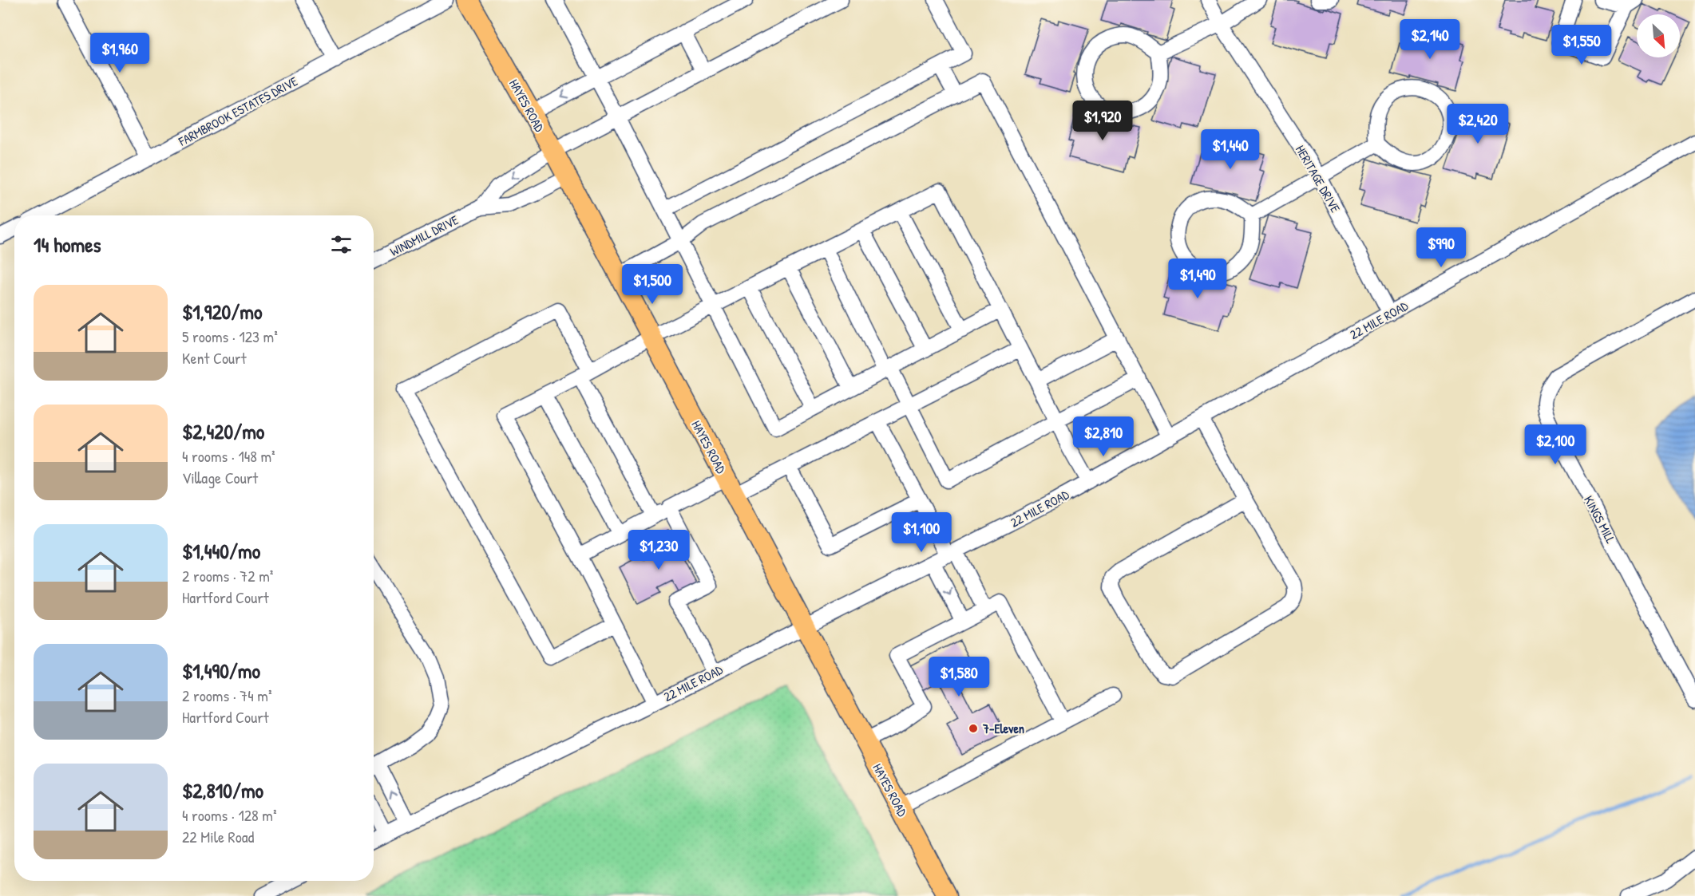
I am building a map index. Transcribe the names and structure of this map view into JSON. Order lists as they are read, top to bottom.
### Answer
{
  "streets": {
    "main road": ["HAYES ROAD"],
    "street": [
      "FARMBROOK ESTATES DRIVE",
      "HERITAGE DRIVE",
      "WINDMILL DRIVE",
      "22 MILE ROAD",
      "KINGS MILL"
    ]
  },
  "crossings": [
    ["HAYES ROAD", "WINDMILL DRIVE"],
    ["HAYES ROAD", "22 MILE ROAD"],
    ["HERITAGE DRIVE", "22 MILE ROAD"]
  ],
  "places": ["7-Eleven"],
  "north": "bottom right",
  "page": {
    "price": [
      "$2,140",
      "$1,550",
      "$1,960",
      "$1,920",
      "$2,420",
      "$1,440",
      "$990",
      "$1,490",
      "$1,500",
      "$2,810",
      "$2,100",
      "$1,100",
      "$1,230",
      "$1,580"
    ],
    "heading": "14 homes",
    "list": [
      {
        "name": "$1,920/mo",
        "note": "5 rooms · 123 m² · Kent Court"
      },
      {
        "name": "$2,420/mo",
        "note": "4 rooms · 148 m² · Village Court"
      },
      {
        "name": "$1,440/mo",
        "note": "2 rooms · 72 m² · Hartford Court"
      },
      {
        "name": "$1,490/mo",
        "note": "2 rooms · 74 m² · Hartford Court"
      },
      {
        "name": "$2,810/mo",
        "note": "4 rooms · 128 m² · 22 Mile Road"
      }
    ]
  }
}
